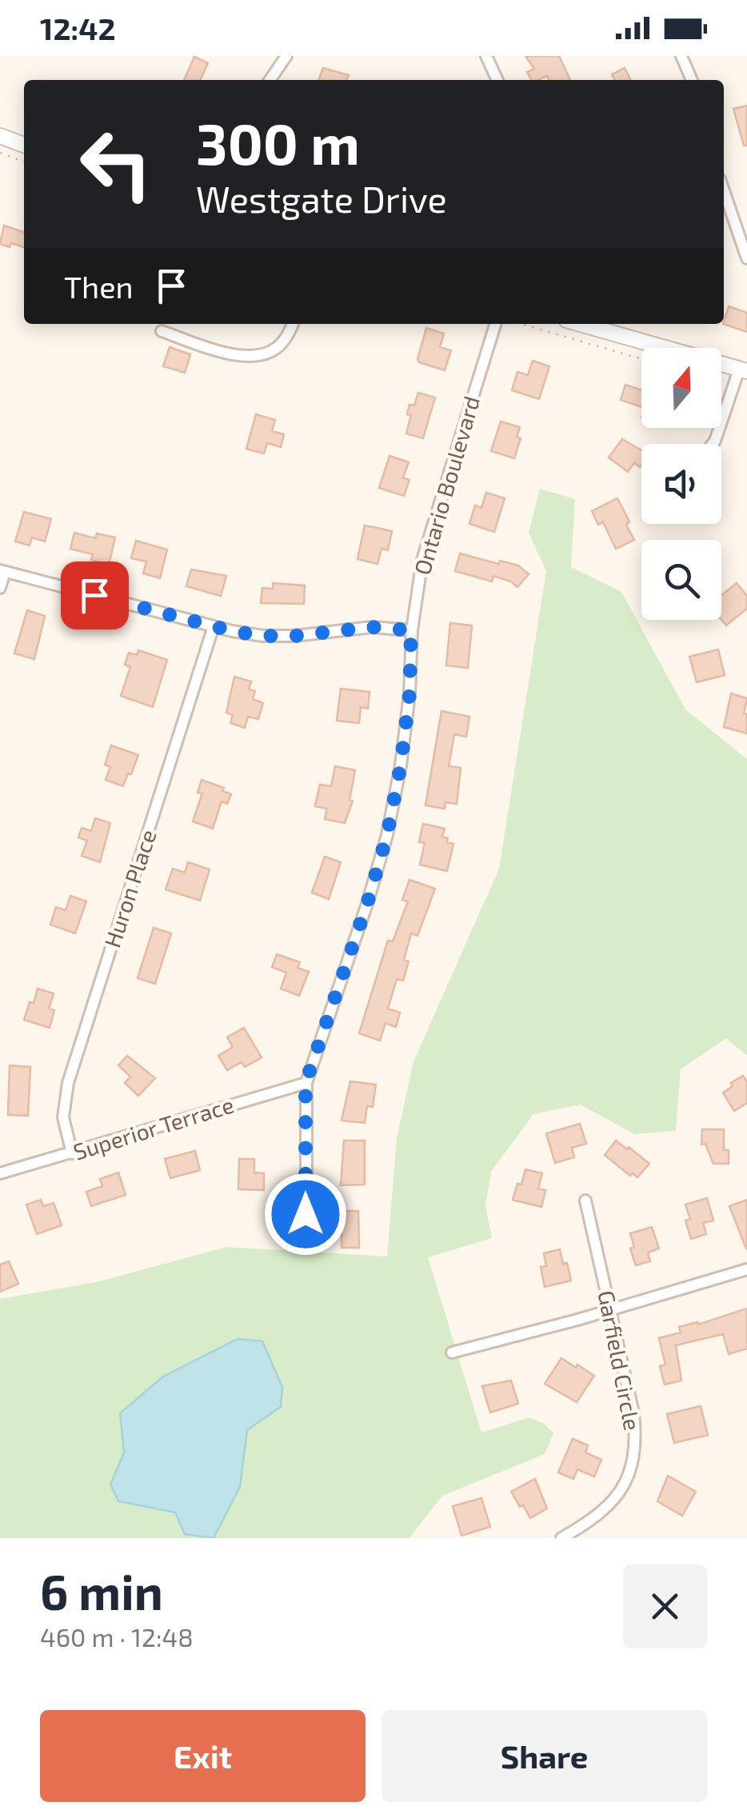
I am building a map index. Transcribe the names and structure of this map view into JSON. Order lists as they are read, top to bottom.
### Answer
{
  "streets": {
    "street": [
      "Ontario Boulevard",
      "Huron Place",
      "Superior Terrace",
      "Garfield Circle"
    ]
  },
  "crossings": [
    ["Ontario Boulevard", "Superior Terrace"],
    ["Huron Place", "Superior Terrace"]
  ],
  "north": "top",
  "page": {
    "status": "12:42",
    "turn": ["300 m", "Westgate Drive"],
    "then": "Then",
    "heading": ["6 min", "460 m · 12:48"],
    "buttons": ["Exit", "Share"]
  }
}
